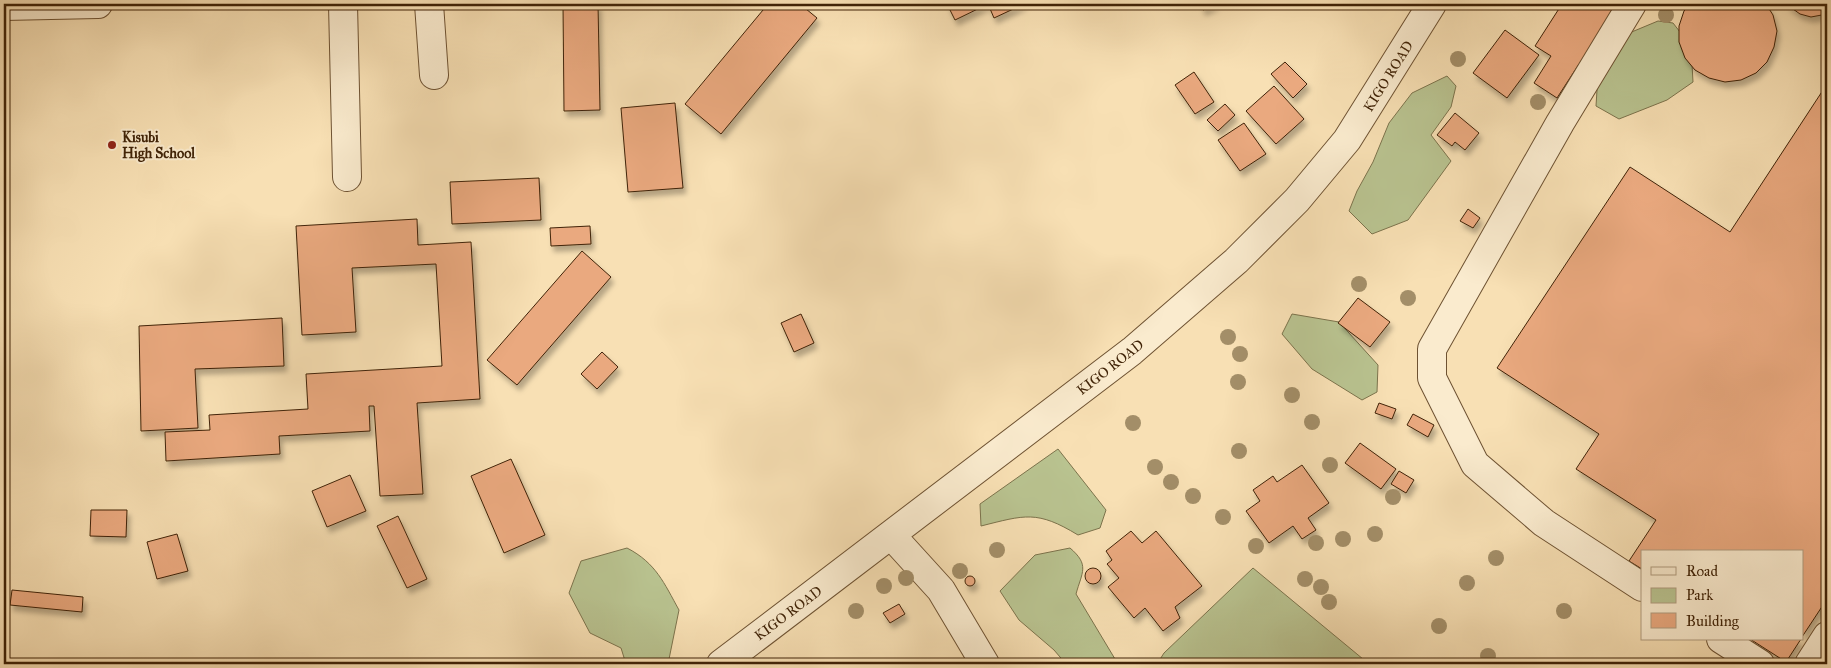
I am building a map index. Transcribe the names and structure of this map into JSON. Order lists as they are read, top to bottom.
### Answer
{
  "streets": {
    "street": ["KIGO ROAD"]
  },
  "places": ["Kisubi High School"],
  "legend": ["Road", "Park", "Building"]
}
